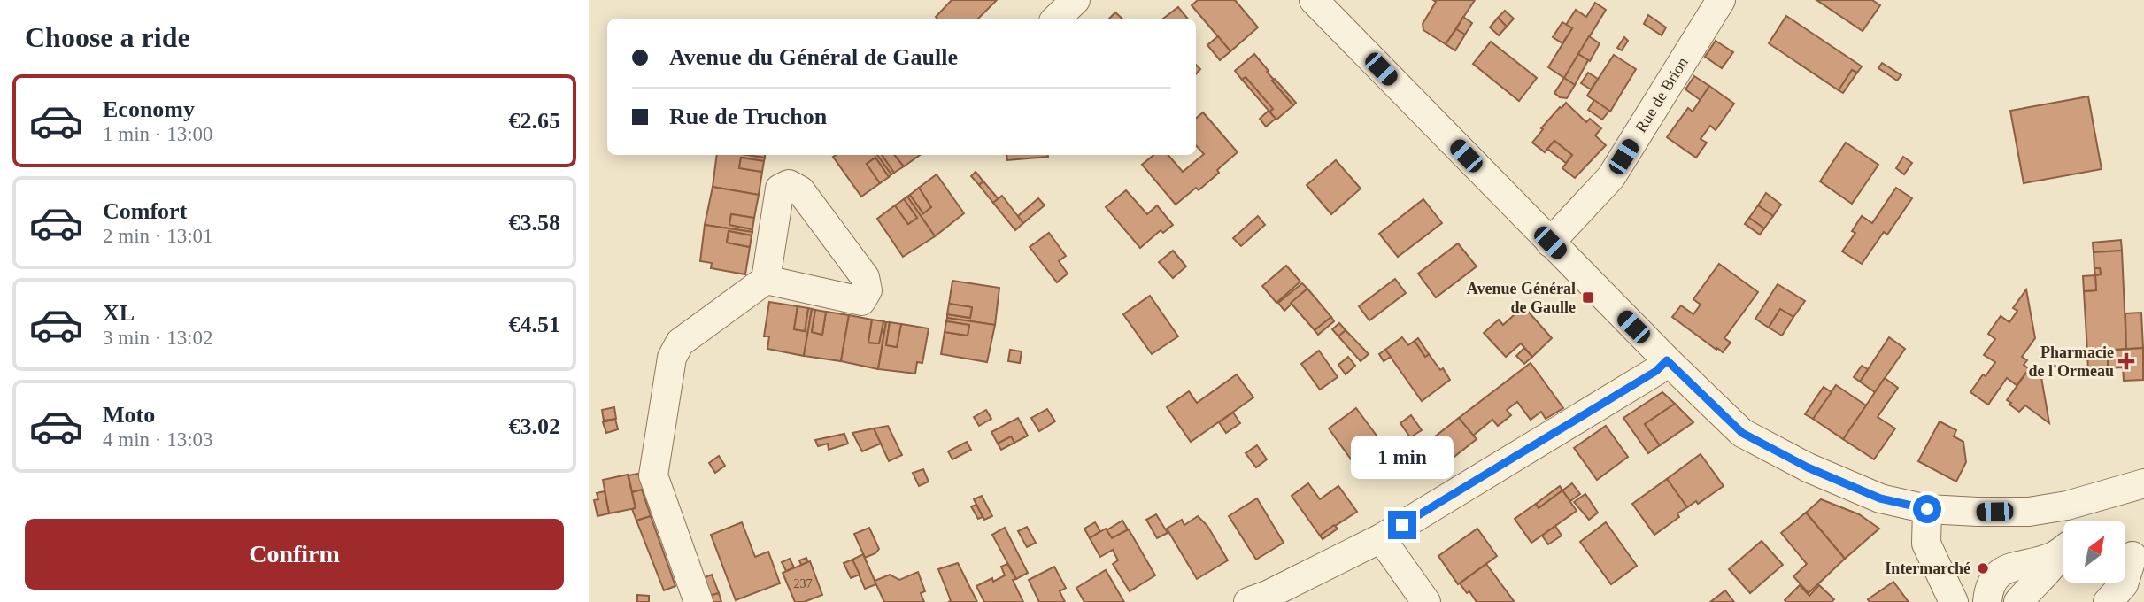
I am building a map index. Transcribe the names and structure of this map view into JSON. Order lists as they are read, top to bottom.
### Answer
{
  "streets": {
    "street": ["Rue de Brion"]
  },
  "places": {
    "transit": ["Avenue Général de Gaulle"],
    "health": ["Pharmacie de l'Ormeau"],
    "other": ["Intermarché"]
  },
  "house_numbers": ["237"],
  "north": "top right",
  "page": {
    "heading": "Choose a ride",
    "banner": ["Avenue du Général de Gaulle", "Rue de Truchon"],
    "list": [
      {
        "name": "Economy",
        "note": "1 min · 13:00",
        "value": "€2.65"
      },
      {
        "name": "Comfort",
        "note": "2 min · 13:01",
        "value": "€3.58"
      },
      {
        "name": "XL",
        "note": "3 min · 13:02",
        "value": "€4.51"
      },
      {
        "name": "Moto",
        "note": "4 min · 13:03",
        "value": "€3.02"
      }
    ],
    "bubble": "1 min",
    "buttons": "Confirm"
  }
}
